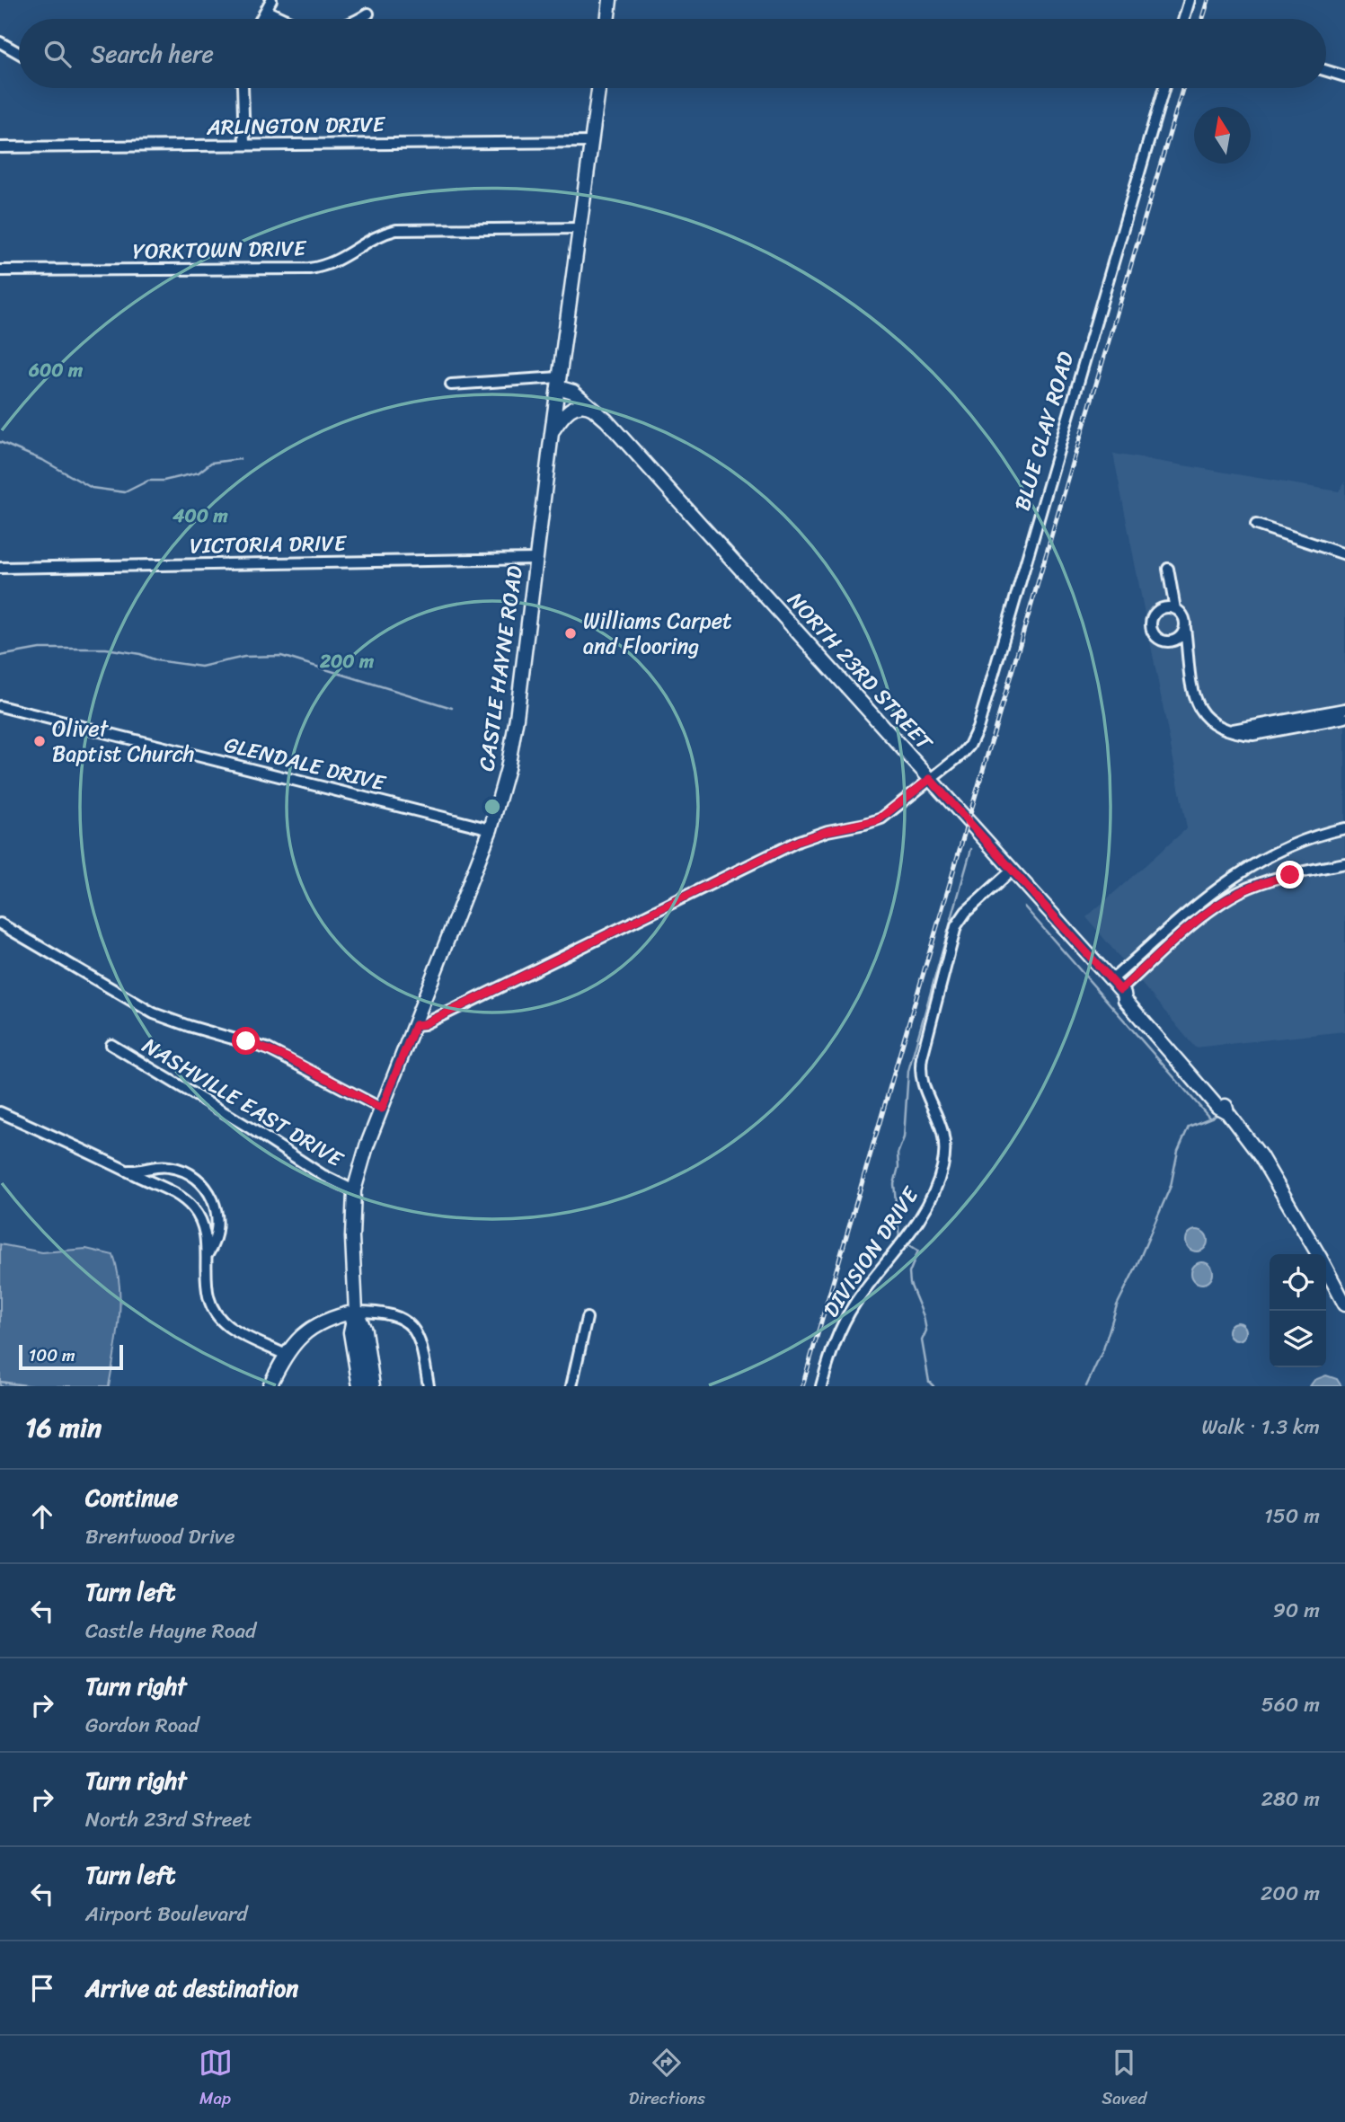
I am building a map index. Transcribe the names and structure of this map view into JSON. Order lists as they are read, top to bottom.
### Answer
{
  "streets": {
    "main road": ["CASTLE HAYNE ROAD", "NORTH 23RD STREET"],
    "street": [
      "ARLINGTON DRIVE",
      "YORKTOWN DRIVE",
      "BLUE CLAY ROAD",
      "VICTORIA DRIVE",
      "GLENDALE DRIVE",
      "NASHVILLE EAST DRIVE",
      "DIVISION DRIVE"
    ]
  },
  "crossings": [
    ["ARLINGTON DRIVE", "CASTLE HAYNE ROAD"],
    ["YORKTOWN DRIVE", "CASTLE HAYNE ROAD"],
    ["BLUE CLAY ROAD", "CASTLE HAYNE ROAD"],
    ["BLUE CLAY ROAD", "NORTH 23RD STREET"],
    ["VICTORIA DRIVE", "CASTLE HAYNE ROAD"],
    ["CASTLE HAYNE ROAD", "NORTH 23RD STREET"],
    ["CASTLE HAYNE ROAD", "GLENDALE DRIVE"],
    ["CASTLE HAYNE ROAD", "NASHVILLE EAST DRIVE"],
    ["NORTH 23RD STREET", "DIVISION DRIVE"]
  ],
  "places": ["Williams Carpet and Flooring", "Olivet Baptist Church"],
  "scale_bar": "100 m",
  "north": "top",
  "page": {
    "search": "Search here",
    "scale": "100 m",
    "heading": ["16 min", "Walk · 1.3 km"],
    "list": [
      ["Continue", "Brentwood Drive", "150 m"],
      ["Turn left", "Castle Hayne Road", "90 m"],
      ["Turn right", "Gordon Road", "560 m"],
      ["Turn right", "North 23rd Street", "280 m"],
      ["Turn left", "Airport Boulevard", "200 m"],
      "Arrive at destination"
    ],
    "nav": ["Map", "Directions", "Saved"]
  },
  "rings": ["600 m", "400 m", "200 m"]
}
